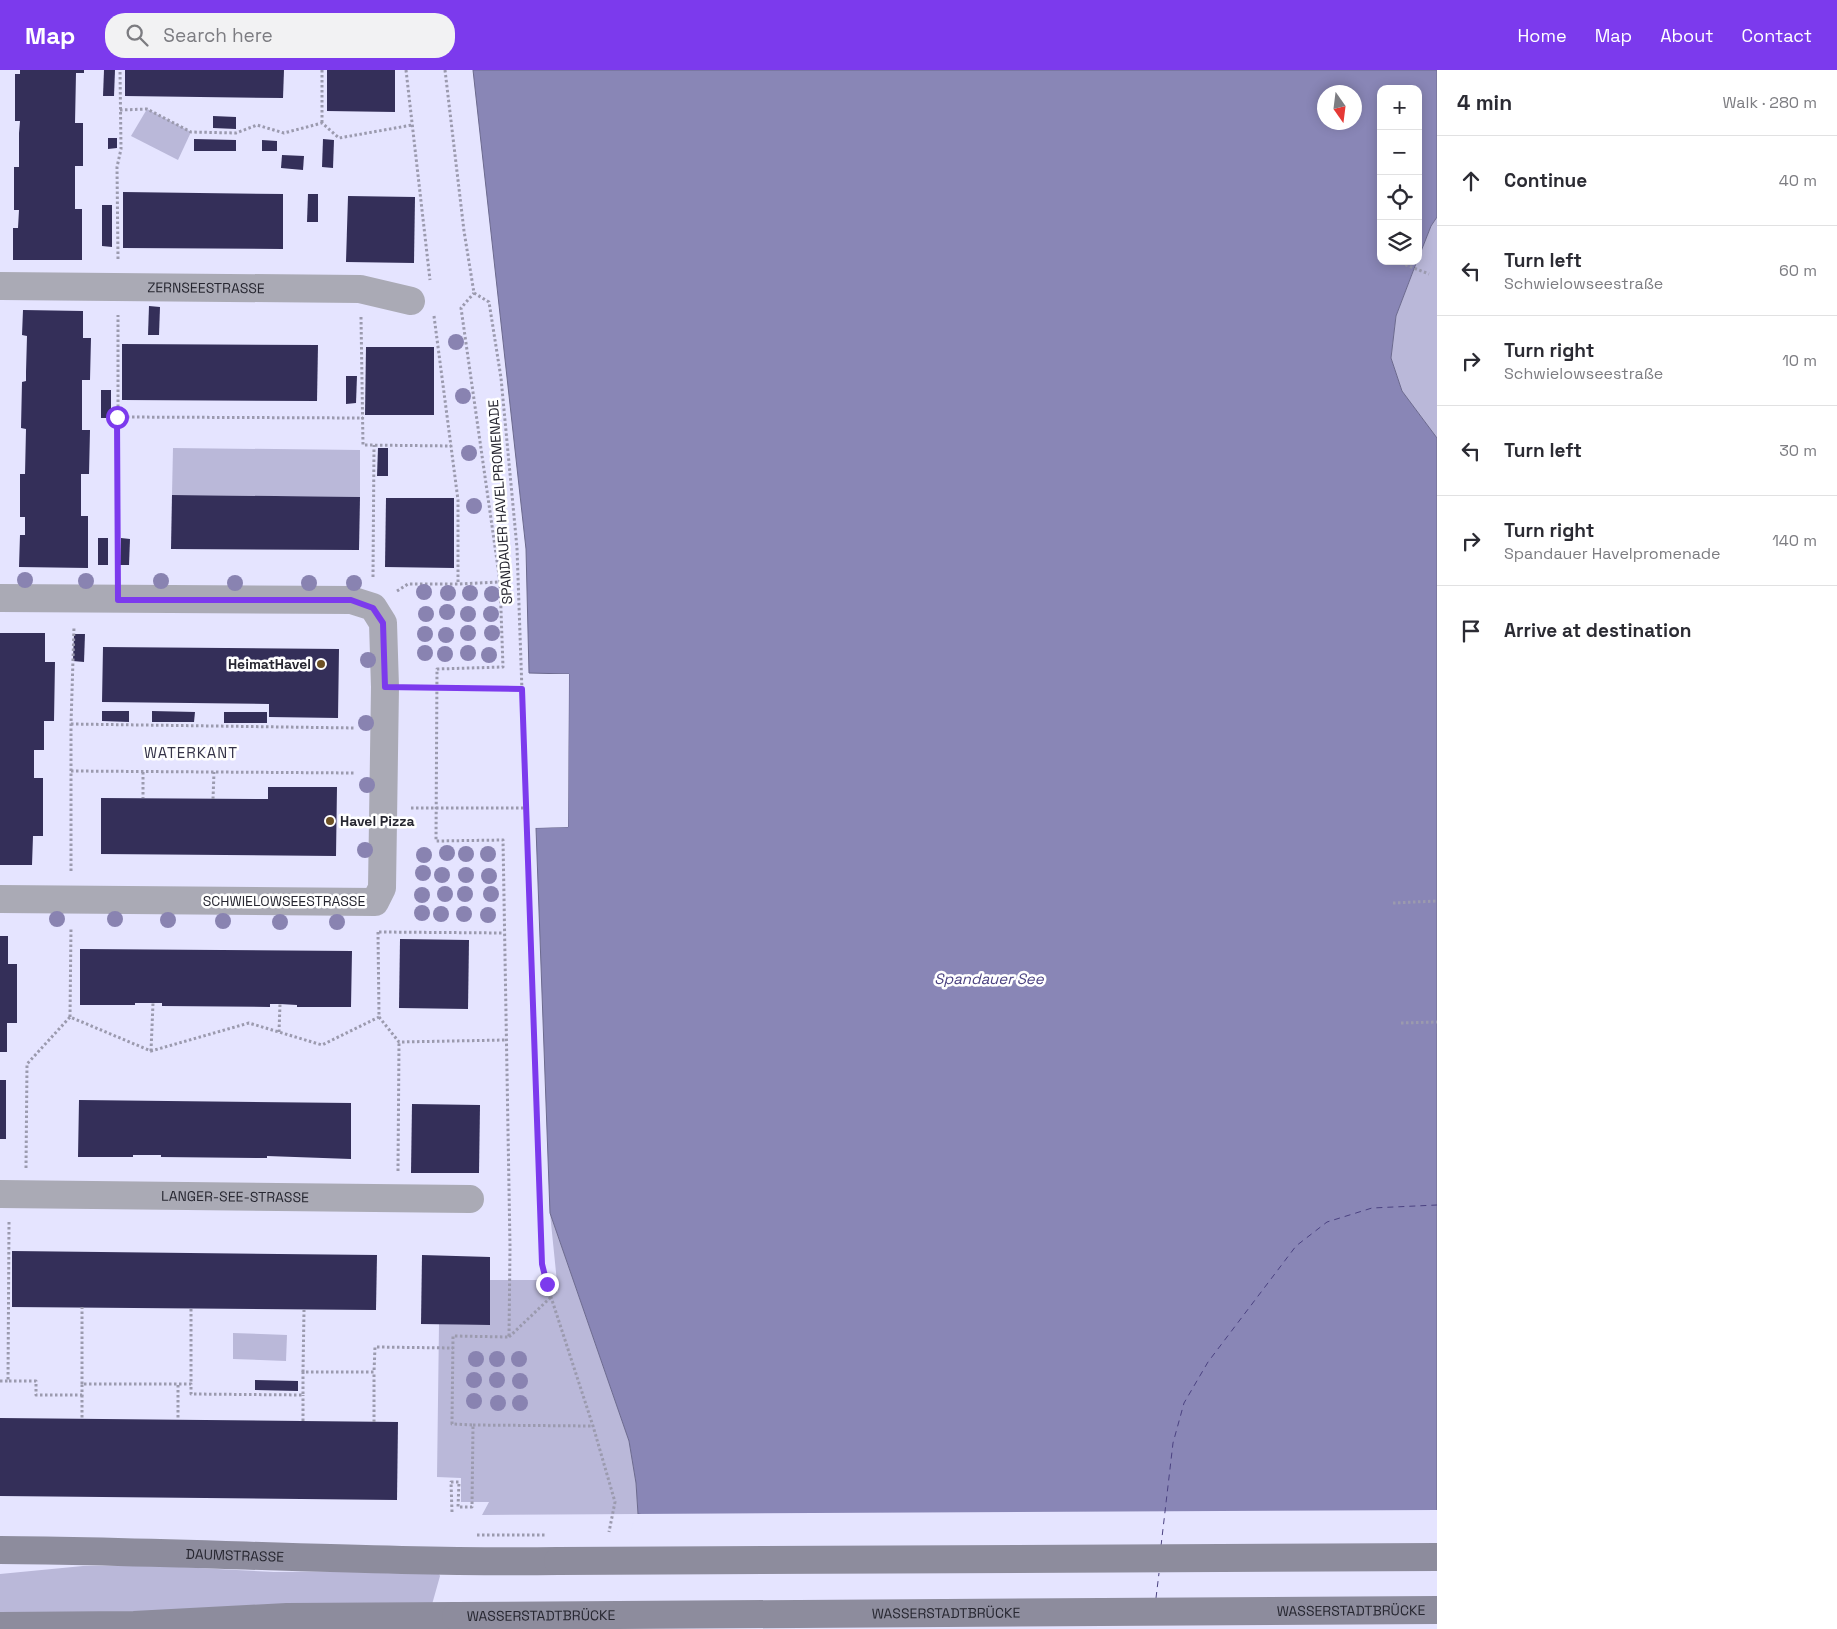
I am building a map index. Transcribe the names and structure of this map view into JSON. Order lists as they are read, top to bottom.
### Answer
{
  "streets": {
    "main road": ["DAUMSTRASSE", "WASSERSTADTBRÜCKE"],
    "street": ["ZERNSEESTRASSE", "SCHWIELOWSEESTRASSE", "LANGER-SEE-STRASSE"],
    "path": ["SPANDAUER HAVELPROMENADE"]
  },
  "districts": ["WATERKANT"],
  "water": ["Spandauer See"],
  "places": ["HeimatHavel", "Havel Pizza"],
  "north": "bottom",
  "page": {
    "header": "Map",
    "search": "Search here",
    "nav": [
      "Home",
      "Map",
      "About",
      "Contact"
    ],
    "heading": ["4 min", "Walk · 280 m"],
    "map_buttons": ["+", "−"],
    "list": [
      ["Continue", "40 m"],
      ["Turn left", "Schwielowseestraße", "60 m"],
      ["Turn right", "Schwielowseestraße", "10 m"],
      ["Turn left", "30 m"],
      ["Turn right", "Spandauer Havelpromenade", "140 m"],
      "Arrive at destination"
    ]
  }
}
